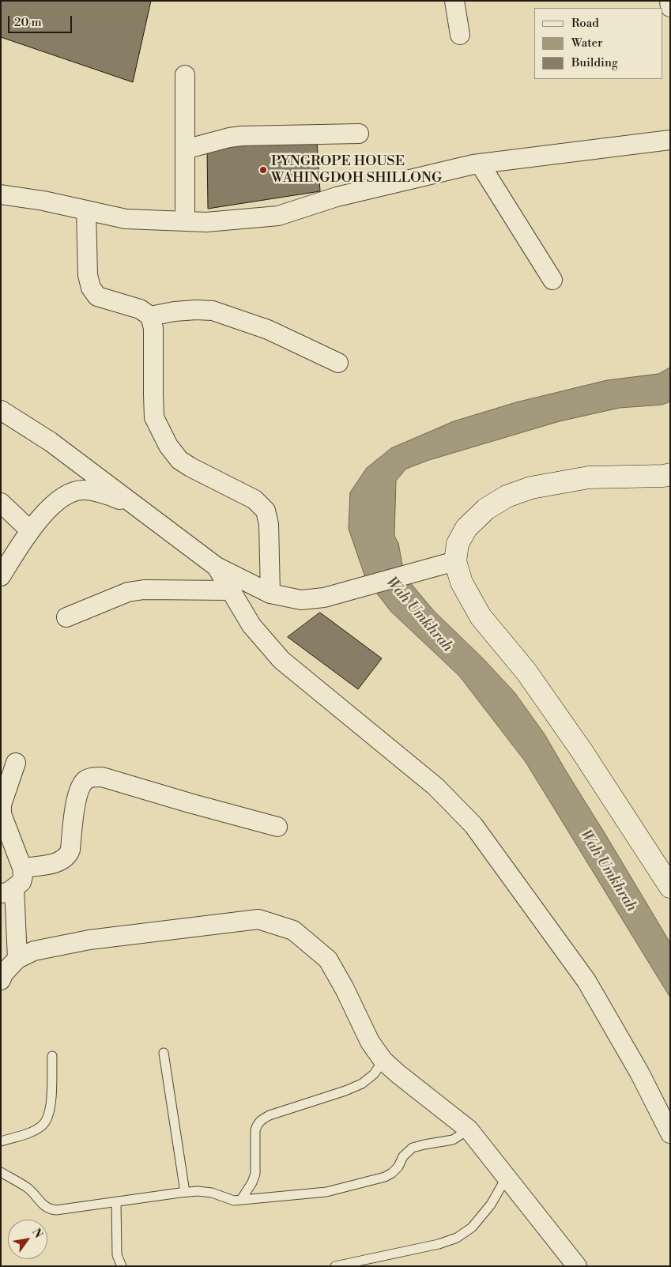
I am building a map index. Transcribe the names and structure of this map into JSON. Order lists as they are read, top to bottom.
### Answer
{
  "water": ["Wah Umkhrah"],
  "places": ["PYNGROPE HOUSE WAHINGDOH SHILLONG"],
  "legend": ["Road", "Water", "Building"],
  "scale_bar": "20 m",
  "north": "top right"
}
